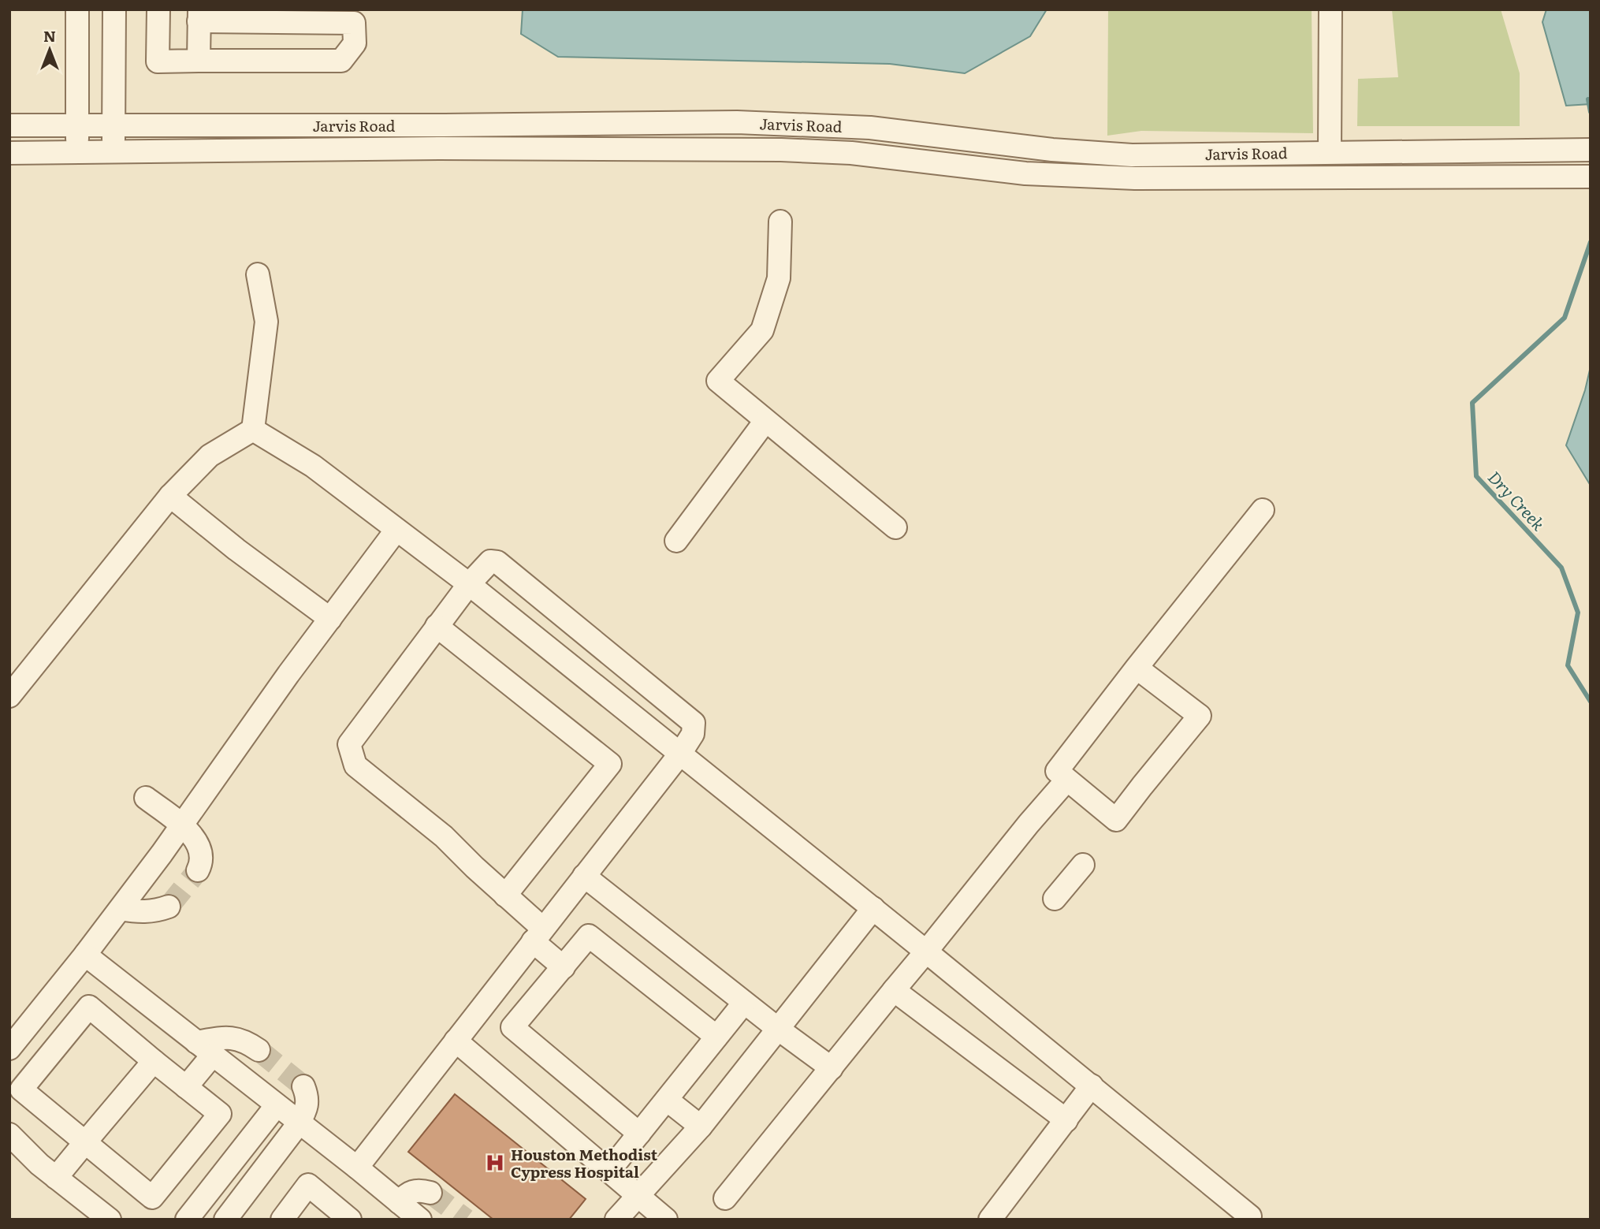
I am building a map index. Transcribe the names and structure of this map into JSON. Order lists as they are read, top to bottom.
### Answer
{
  "streets": {
    "street": ["Jarvis Road"]
  },
  "water": ["Dry Creek"],
  "places": {
    "hospital": ["Houston Methodist Cypress Hospital"]
  },
  "north": "top"
}
